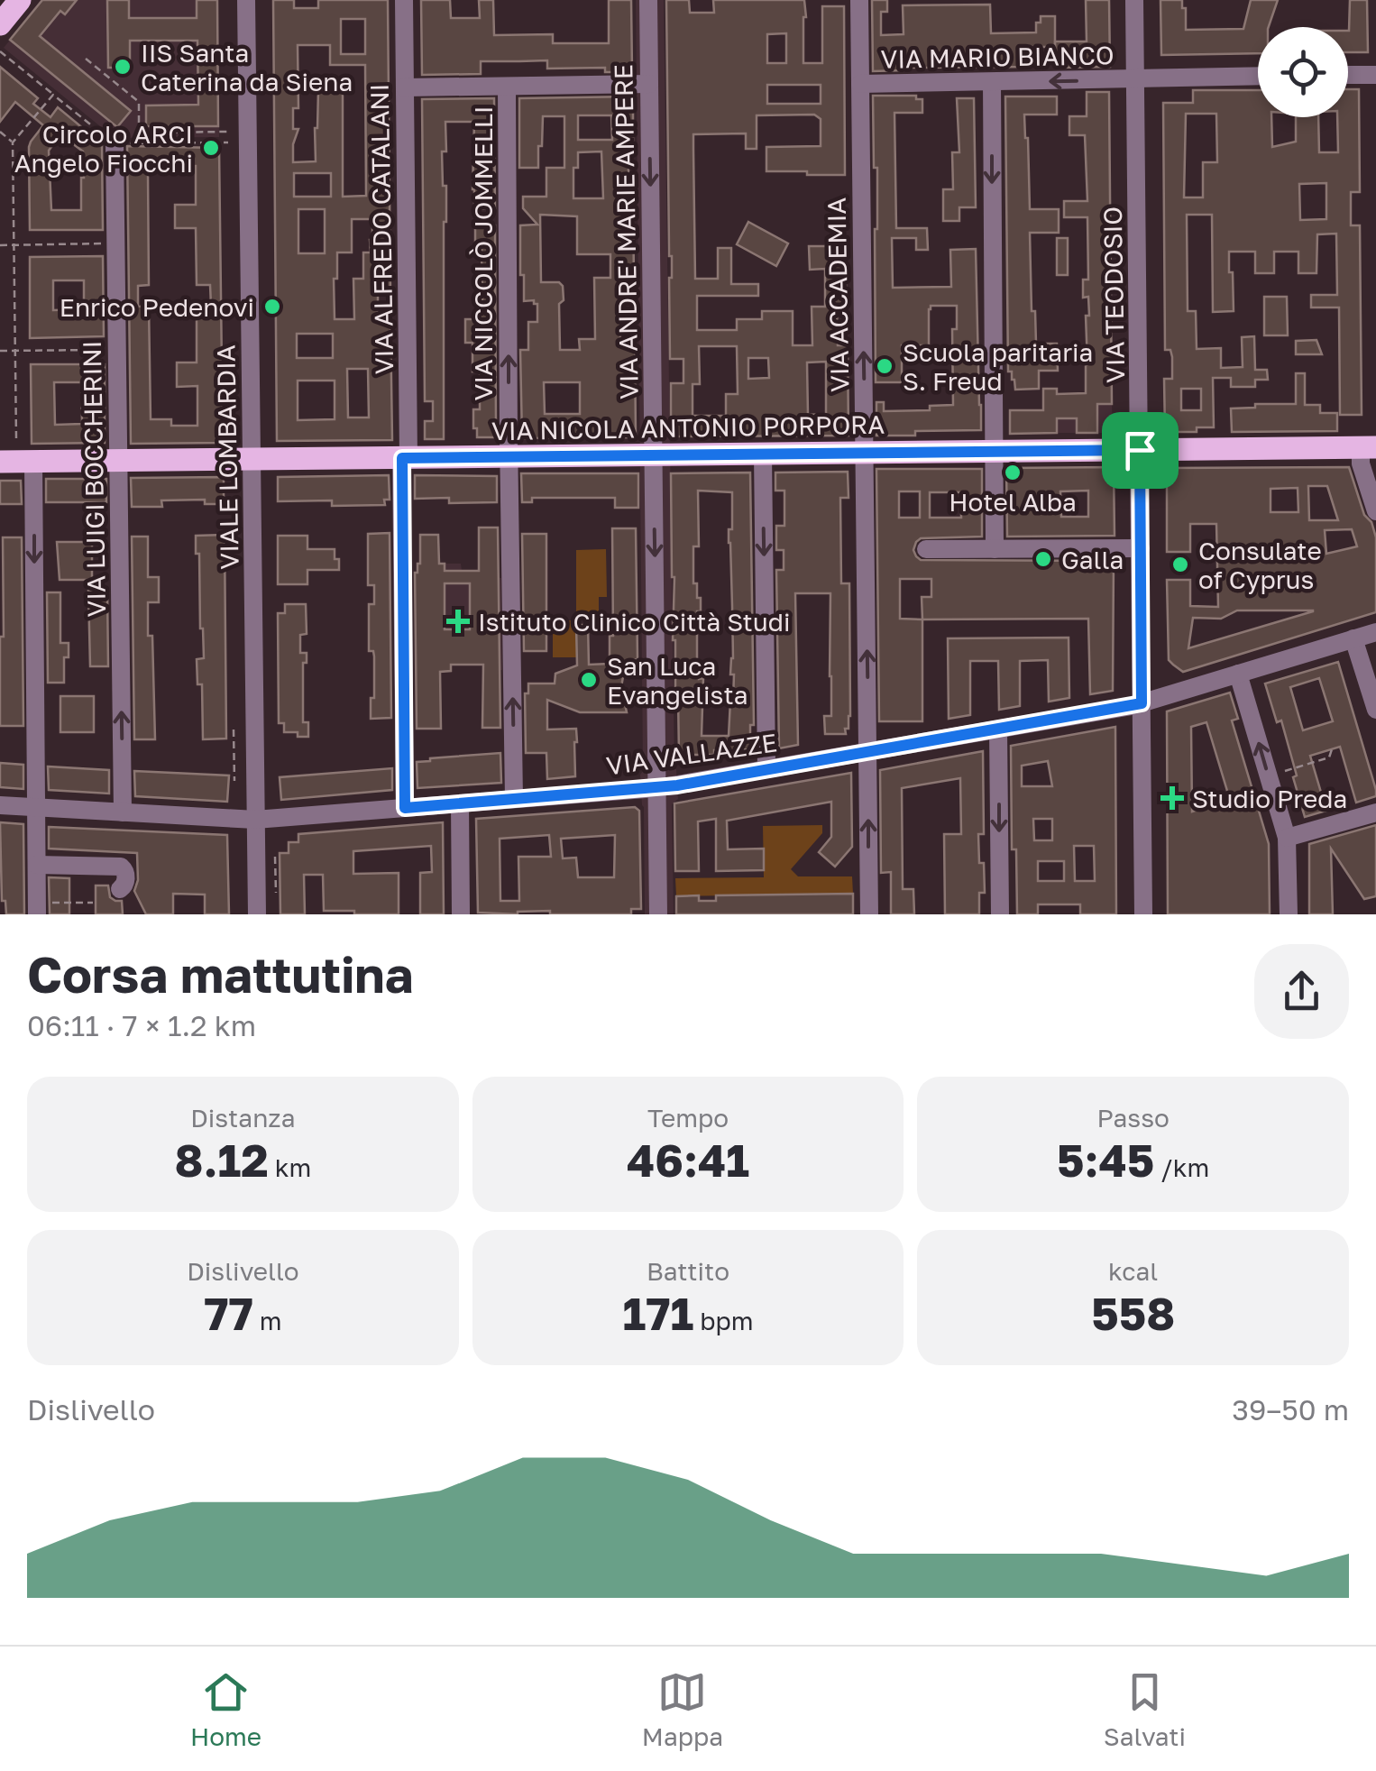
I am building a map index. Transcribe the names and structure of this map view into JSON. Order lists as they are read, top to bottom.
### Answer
{
  "streets": {
    "main road": ["VIA NICOLA ANTONIO PORPORA"],
    "street": [
      "VIA MARIO BIANCO",
      "VIA ALFREDO CATALANI",
      "VIA ANDRE' MARIE AMPERE",
      "VIA NICCOLÒ JOMMELLI",
      "VIA ACCADEMIA",
      "VIA TEODOSIO",
      "VIALE LOMBARDIA",
      "VIA LUIGI BOCCHERINI",
      "VIA VALLAZZE"
    ]
  },
  "crossings": [
    ["VIA MARIO BIANCO", "VIA ACCADEMIA"],
    ["VIA MARIO BIANCO", "VIA TEODOSIO"],
    ["VIA ALFREDO CATALANI", "VIA NICOLA ANTONIO PORPORA"],
    ["VIA ALFREDO CATALANI", "VIA VALLAZZE"],
    ["VIA ANDRE' MARIE AMPERE", "VIA NICOLA ANTONIO PORPORA"],
    ["VIA ANDRE' MARIE AMPERE", "VIA VALLAZZE"],
    ["VIA NICCOLÒ JOMMELLI", "VIA NICOLA ANTONIO PORPORA"],
    ["VIA NICCOLÒ JOMMELLI", "VIA VALLAZZE"],
    ["VIA ACCADEMIA", "VIA NICOLA ANTONIO PORPORA"],
    ["VIA ACCADEMIA", "VIA VALLAZZE"],
    ["VIA TEODOSIO", "VIA NICOLA ANTONIO PORPORA"],
    ["VIA TEODOSIO", "VIA VALLAZZE"],
    ["VIA NICOLA ANTONIO PORPORA", "VIALE LOMBARDIA"],
    ["VIA NICOLA ANTONIO PORPORA", "VIA LUIGI BOCCHERINI"],
    ["VIALE LOMBARDIA", "VIA VALLAZZE"],
    ["VIA LUIGI BOCCHERINI", "VIA VALLAZZE"]
  ],
  "one_way": ["VIA MARIO BIANCO", "VIA NICCOLÒ JOMMELLI"],
  "places": {
    "other": [
      "IIS Santa Caterina da Siena",
      "Circolo ARCI Angelo Fiocchi",
      "Enrico Pedenovi",
      "Scuola paritaria S. Freud",
      "Hotel Alba",
      "Galla",
      "Consulate of Cyprus",
      "San Luca Evangelista"
    ],
    "health": ["Istituto Clinico Città Studi", "Studio Preda"]
  },
  "page": {
    "heading": ["Corsa mattutina", "06:11 · 7 × 1.2 km"],
    "stats": [
      ["Distanza", "8.12 km"],
      ["Tempo", "46:41"],
      ["Passo", "5:45 /km"],
      ["Dislivello", "77 m"],
      ["Battito", "171 bpm"],
      ["kcal", "558"]
    ],
    "chart": ["Dislivello", "39–50 m"],
    "tabs": ["Home", "Mappa", "Salvati"]
  }
}
